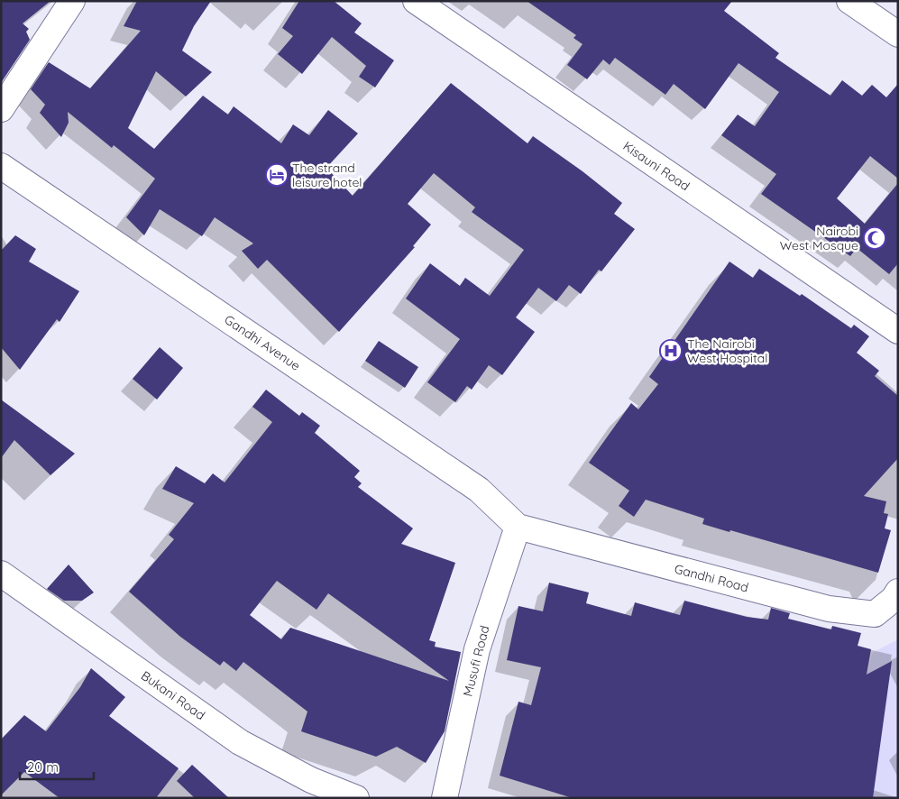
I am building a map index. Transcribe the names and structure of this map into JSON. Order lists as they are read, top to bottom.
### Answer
{
  "streets": {
    "street": [
      "Kisauni Road",
      "Gandhi Avenue",
      "Gandhi Road",
      "Musufi Road",
      "Bukani Road"
    ]
  },
  "crossings": [
    ["Gandhi Avenue", "Gandhi Road"],
    ["Gandhi Avenue", "Musufi Road"],
    ["Gandhi Road", "Musufi Road"]
  ],
  "places": {
    "hotel": ["The strand leisure hotel"],
    "mosque": ["Nairobi West Mosque"],
    "hospital": ["The Nairobi West Hospital"]
  },
  "scale_bar": "20 m"
}
